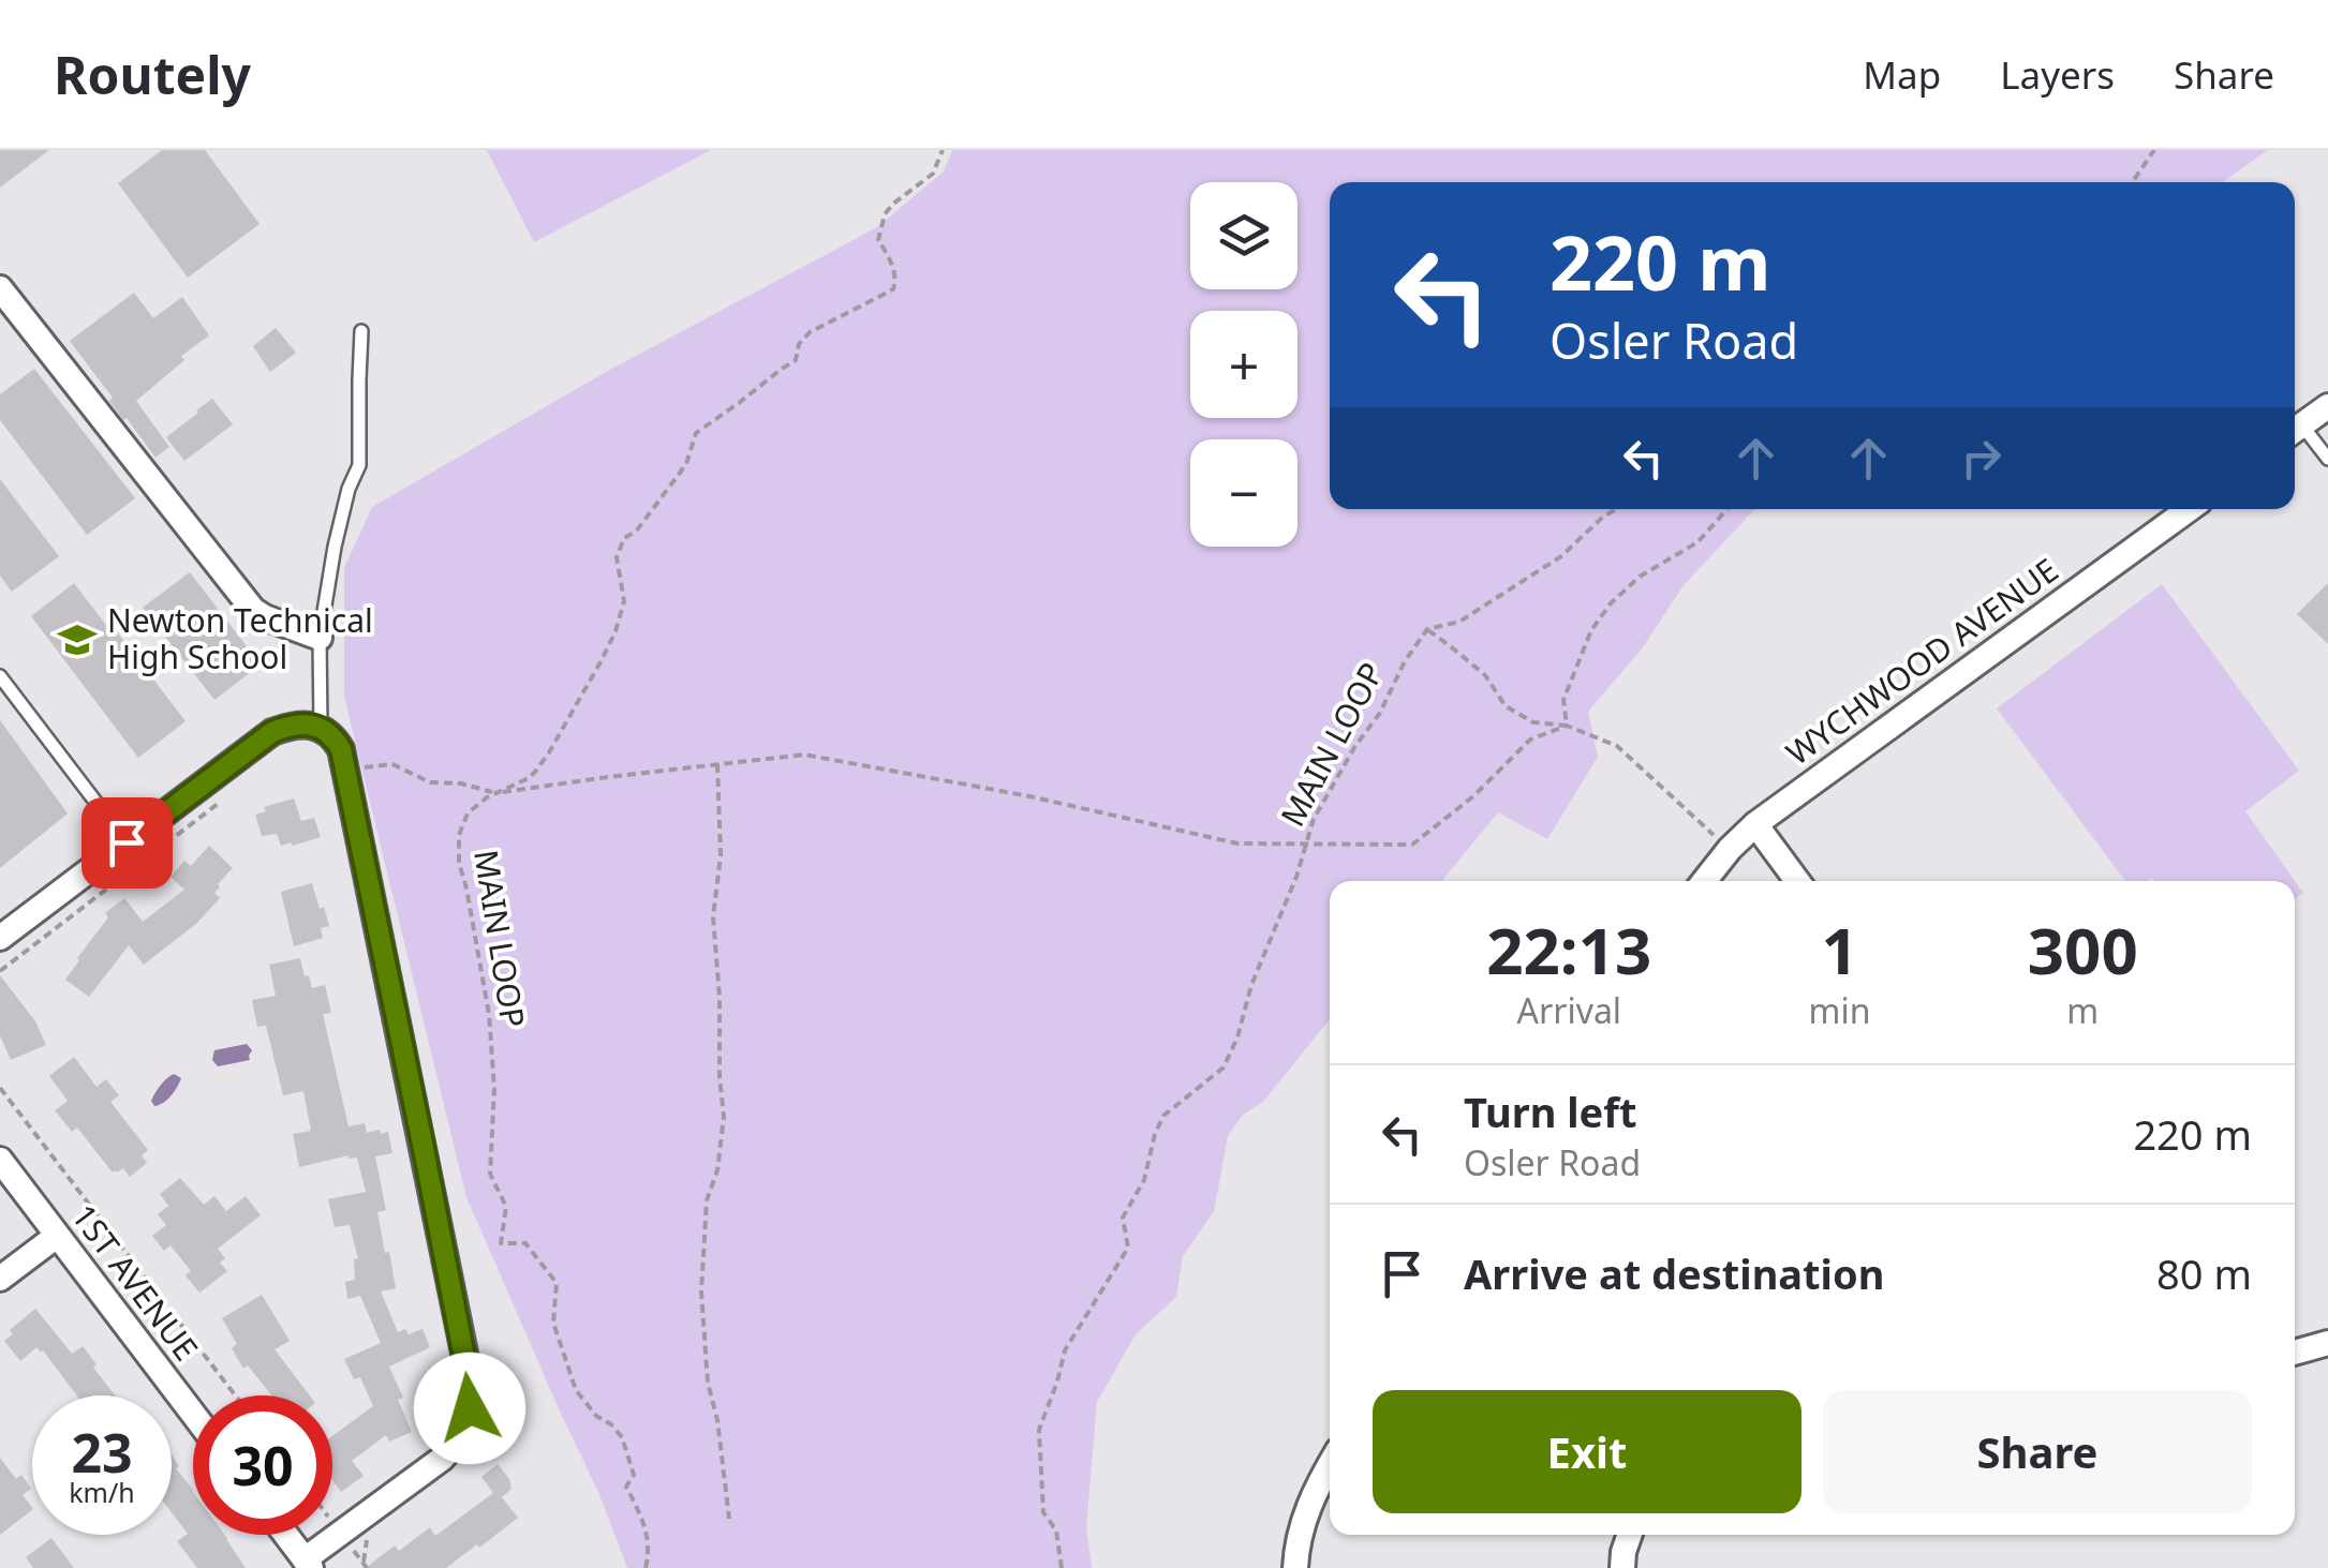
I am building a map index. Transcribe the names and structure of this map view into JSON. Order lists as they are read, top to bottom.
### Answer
{
  "streets": {
    "street": ["WYCHWOOD AVENUE", "1ST AVENUE"],
    "path": ["MAIN LOOP"]
  },
  "places": {
    "school or university": ["Newton Technical High School"]
  },
  "page": {
    "header": "Routely",
    "nav": ["Map", "Layers", "Share"],
    "map_buttons": ["+", "−"],
    "turn": ["220 m", "Osler Road"],
    "eta": [
      "22:13",
      "Arrival",
      "1",
      "min",
      "300",
      "m"
    ],
    "list": [
      {
        "name": "Turn left",
        "note": "Osler Road",
        "value": "220 m"
      },
      {
        "name": "Arrive at destination",
        "value": "80 m"
      }
    ],
    "buttons": ["Exit", "Share"],
    "speed": "23 km/h",
    "limit": "30"
  }
}
